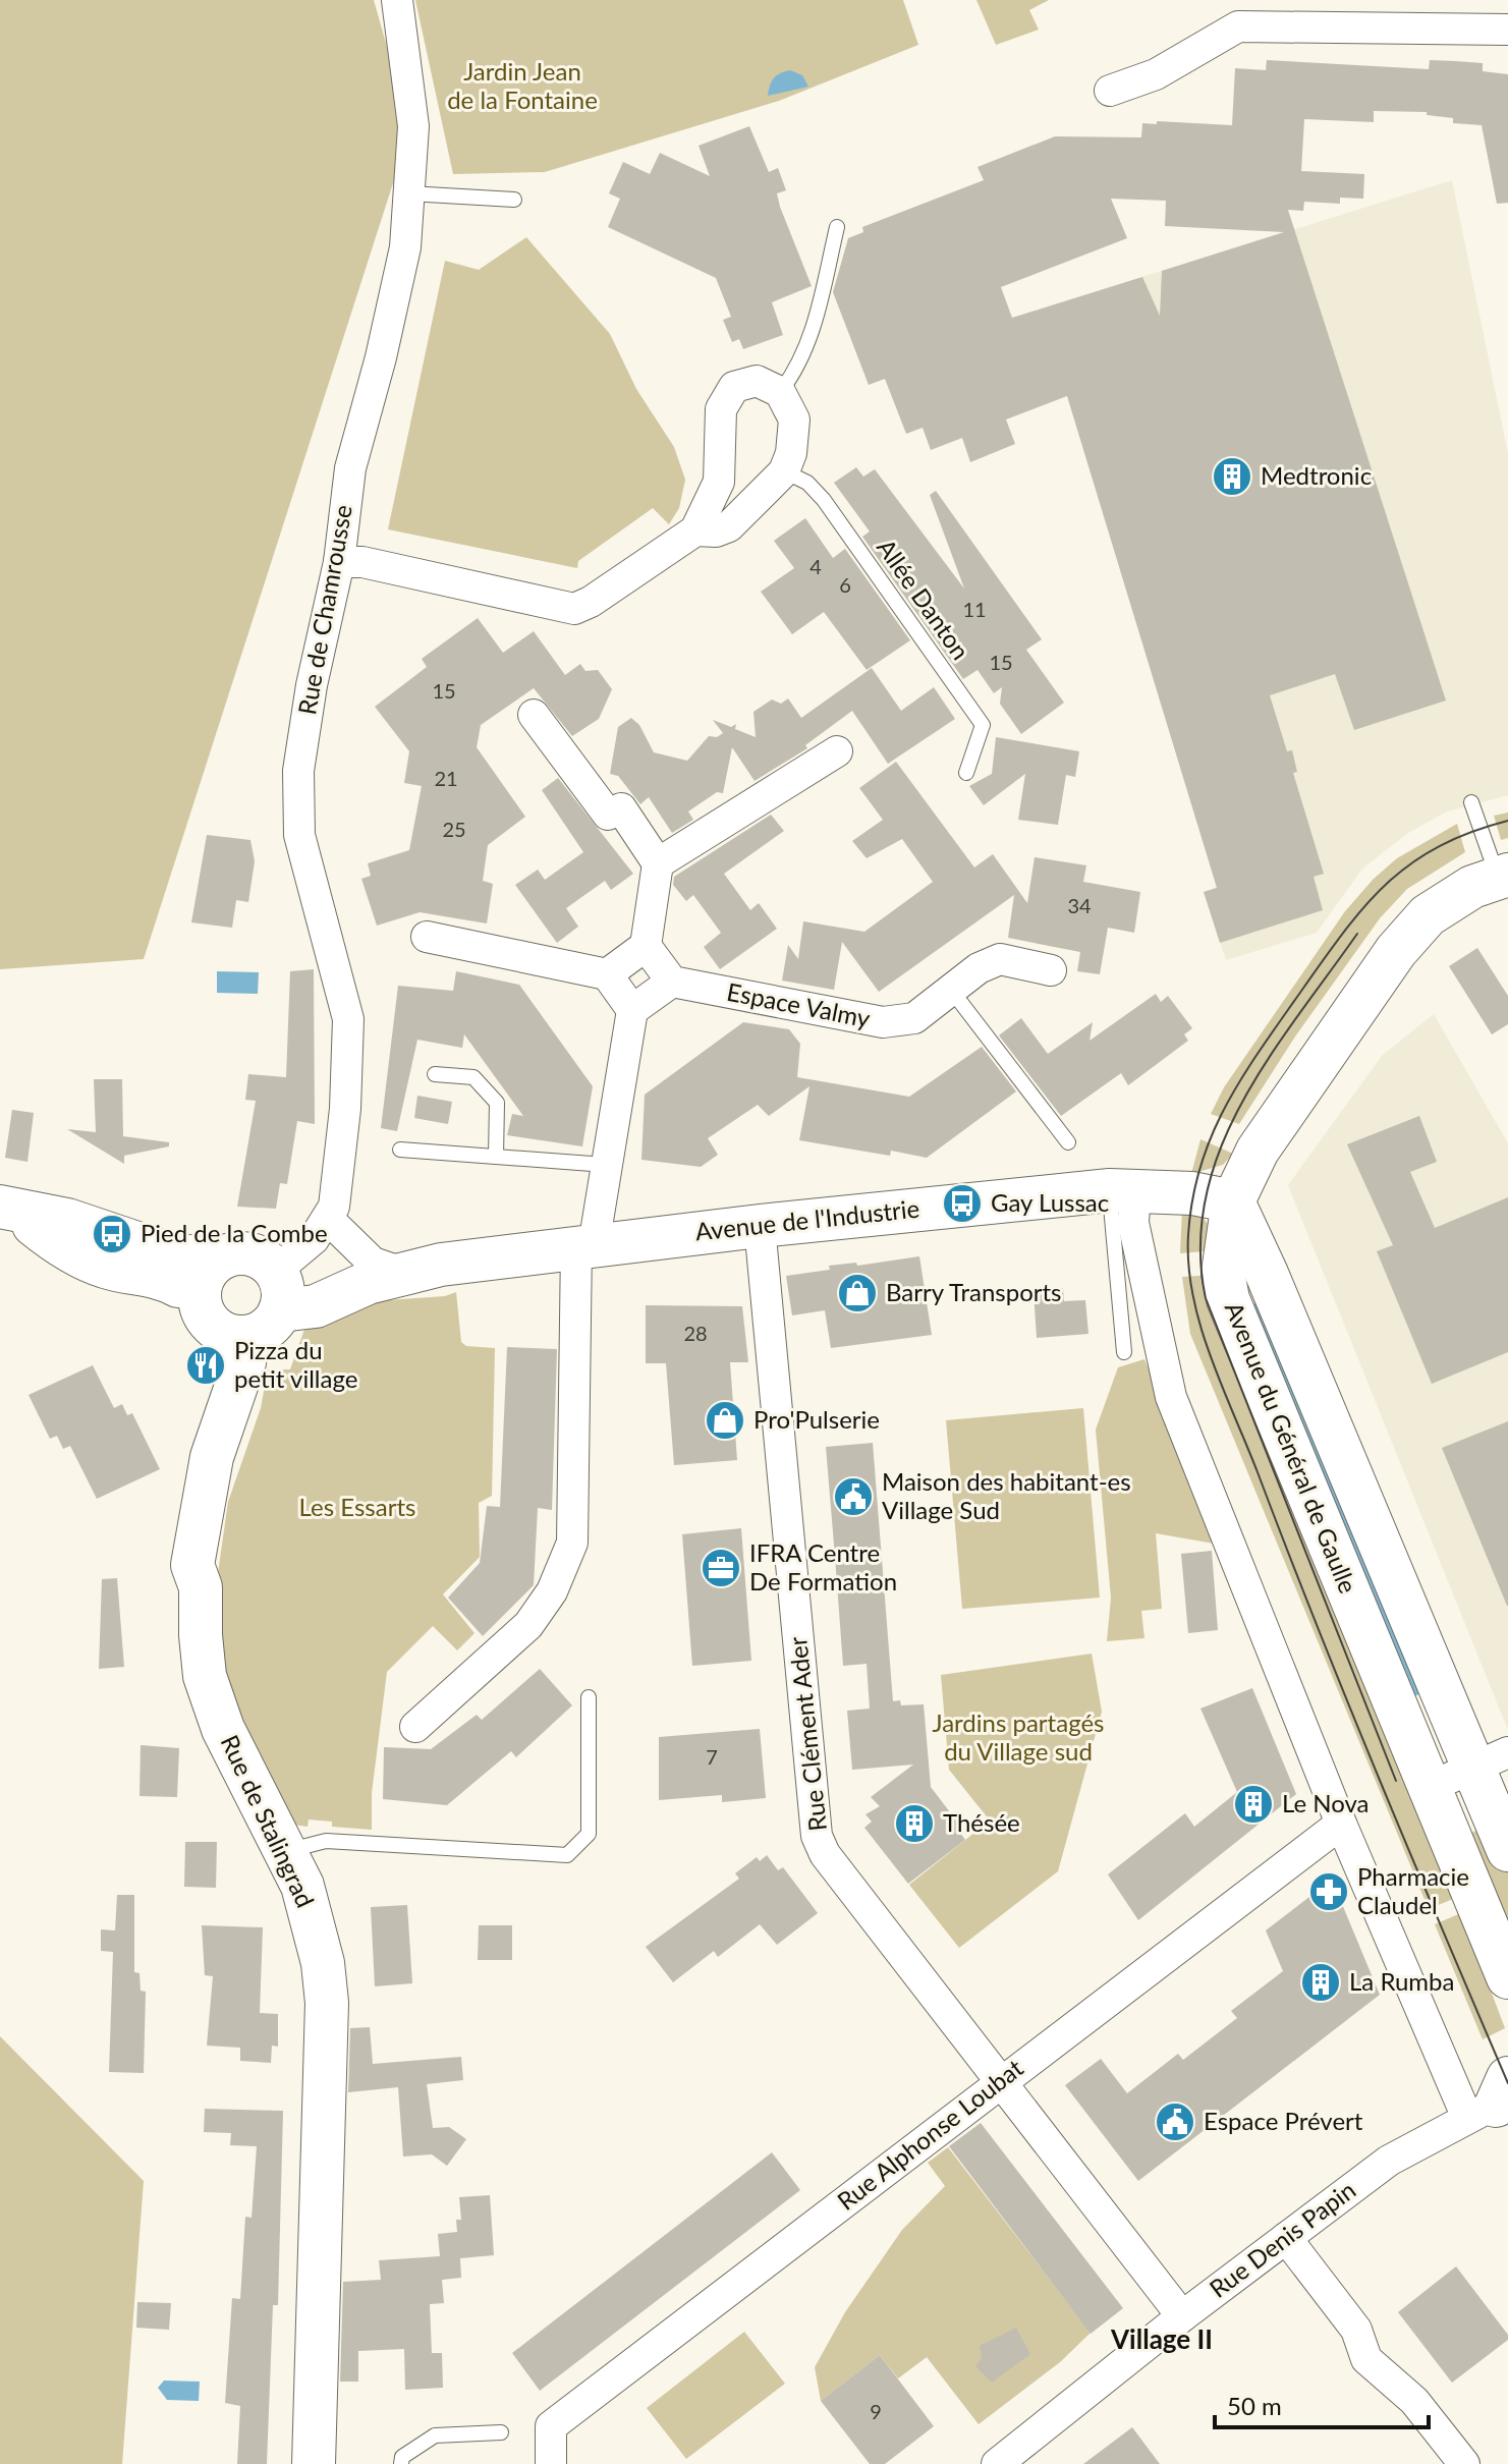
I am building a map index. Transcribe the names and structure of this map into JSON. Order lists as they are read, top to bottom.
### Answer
{
  "streets": {
    "street": [
      "Rue de Chamrousse",
      "Espace Valmy",
      "Avenue de l'Industrie",
      "Avenue du Général de Gaulle",
      "Rue Clément Ader",
      "Rue de Stalingrad",
      "Rue Alphonse Loubat",
      "Rue Denis Papin"
    ],
    "lane": ["Allée Danton"]
  },
  "crossings": [
    ["Rue de Chamrousse", "Avenue de l'Industrie"],
    ["Rue de Chamrousse", "Rue de Stalingrad"],
    ["Avenue de l'Industrie", "Avenue du Général de Gaulle"],
    ["Avenue de l'Industrie", "Rue Clément Ader"],
    ["Avenue de l'Industrie", "Rue de Stalingrad"],
    ["Rue Clément Ader", "Rue Alphonse Loubat"],
    ["Rue Clément Ader", "Rue Denis Papin"]
  ],
  "districts": ["Village II"],
  "parks": ["Jardin Jean de la Fontaine", "Les Essarts", "Jardins partagés du Village sud"],
  "places": {
    "building": [
      "Medtronic",
      "Le Nova",
      "Thésée",
      "La Rumba"
    ],
    "bus stop": ["Gay Lussac", "Pied de la Combe"],
    "shop": ["Barry Transports", "Pro'Pulserie"],
    "restaurant": ["Pizza du petit village"],
    "public building": ["Maison des habitant-es Village Sud", "Espace Prévert"],
    "office": ["IFRA Centre De Formation"],
    "pharmacy": ["Pharmacie Claudel"]
  },
  "house_numbers": [
    "4",
    "6",
    "11",
    "15",
    "15",
    "21",
    "25",
    "34",
    "28",
    "7",
    "9"
  ],
  "scale_bar": "50 m"
}
